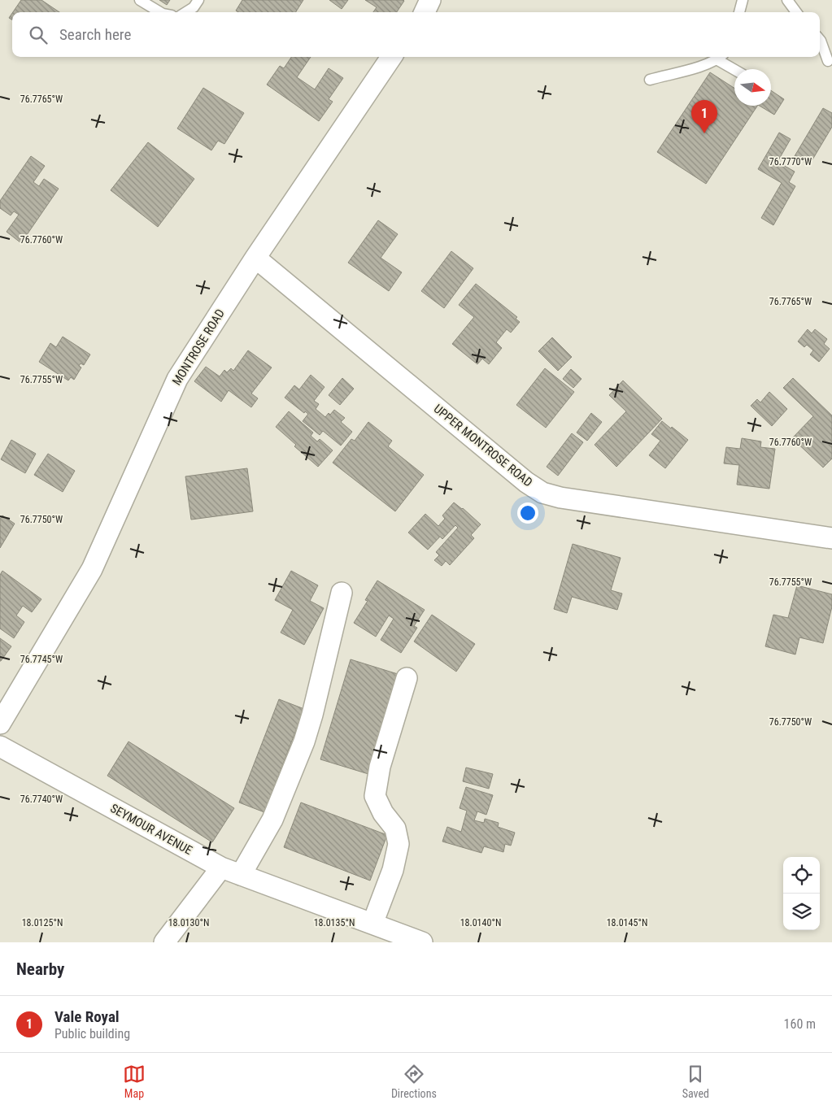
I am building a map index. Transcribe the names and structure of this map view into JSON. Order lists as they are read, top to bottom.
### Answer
{
  "streets": {
    "street": ["MONTROSE ROAD", "UPPER MONTROSE ROAD", "SEYMOUR AVENUE"]
  },
  "crossings": [
    ["MONTROSE ROAD", "UPPER MONTROSE ROAD"]
  ],
  "north": "right",
  "page": {
    "search": "Search here",
    "pins": "1",
    "heading": "Nearby",
    "list": [
      {
        "mark": "1",
        "name": "Vale Royal",
        "note": "Public building",
        "value": "160 m"
      }
    ],
    "nav": ["Map", "Directions", "Saved"]
  },
  "coordinates": [
    "76.7765°W",
    "76.7770°W",
    "76.7760°W",
    "76.7755°W",
    "76.7750°W",
    "76.7745°W",
    "76.7740°W",
    "18.0125°N",
    "18.0130°N",
    "18.0135°N",
    "18.0140°N",
    "18.0145°N"
  ]
}
